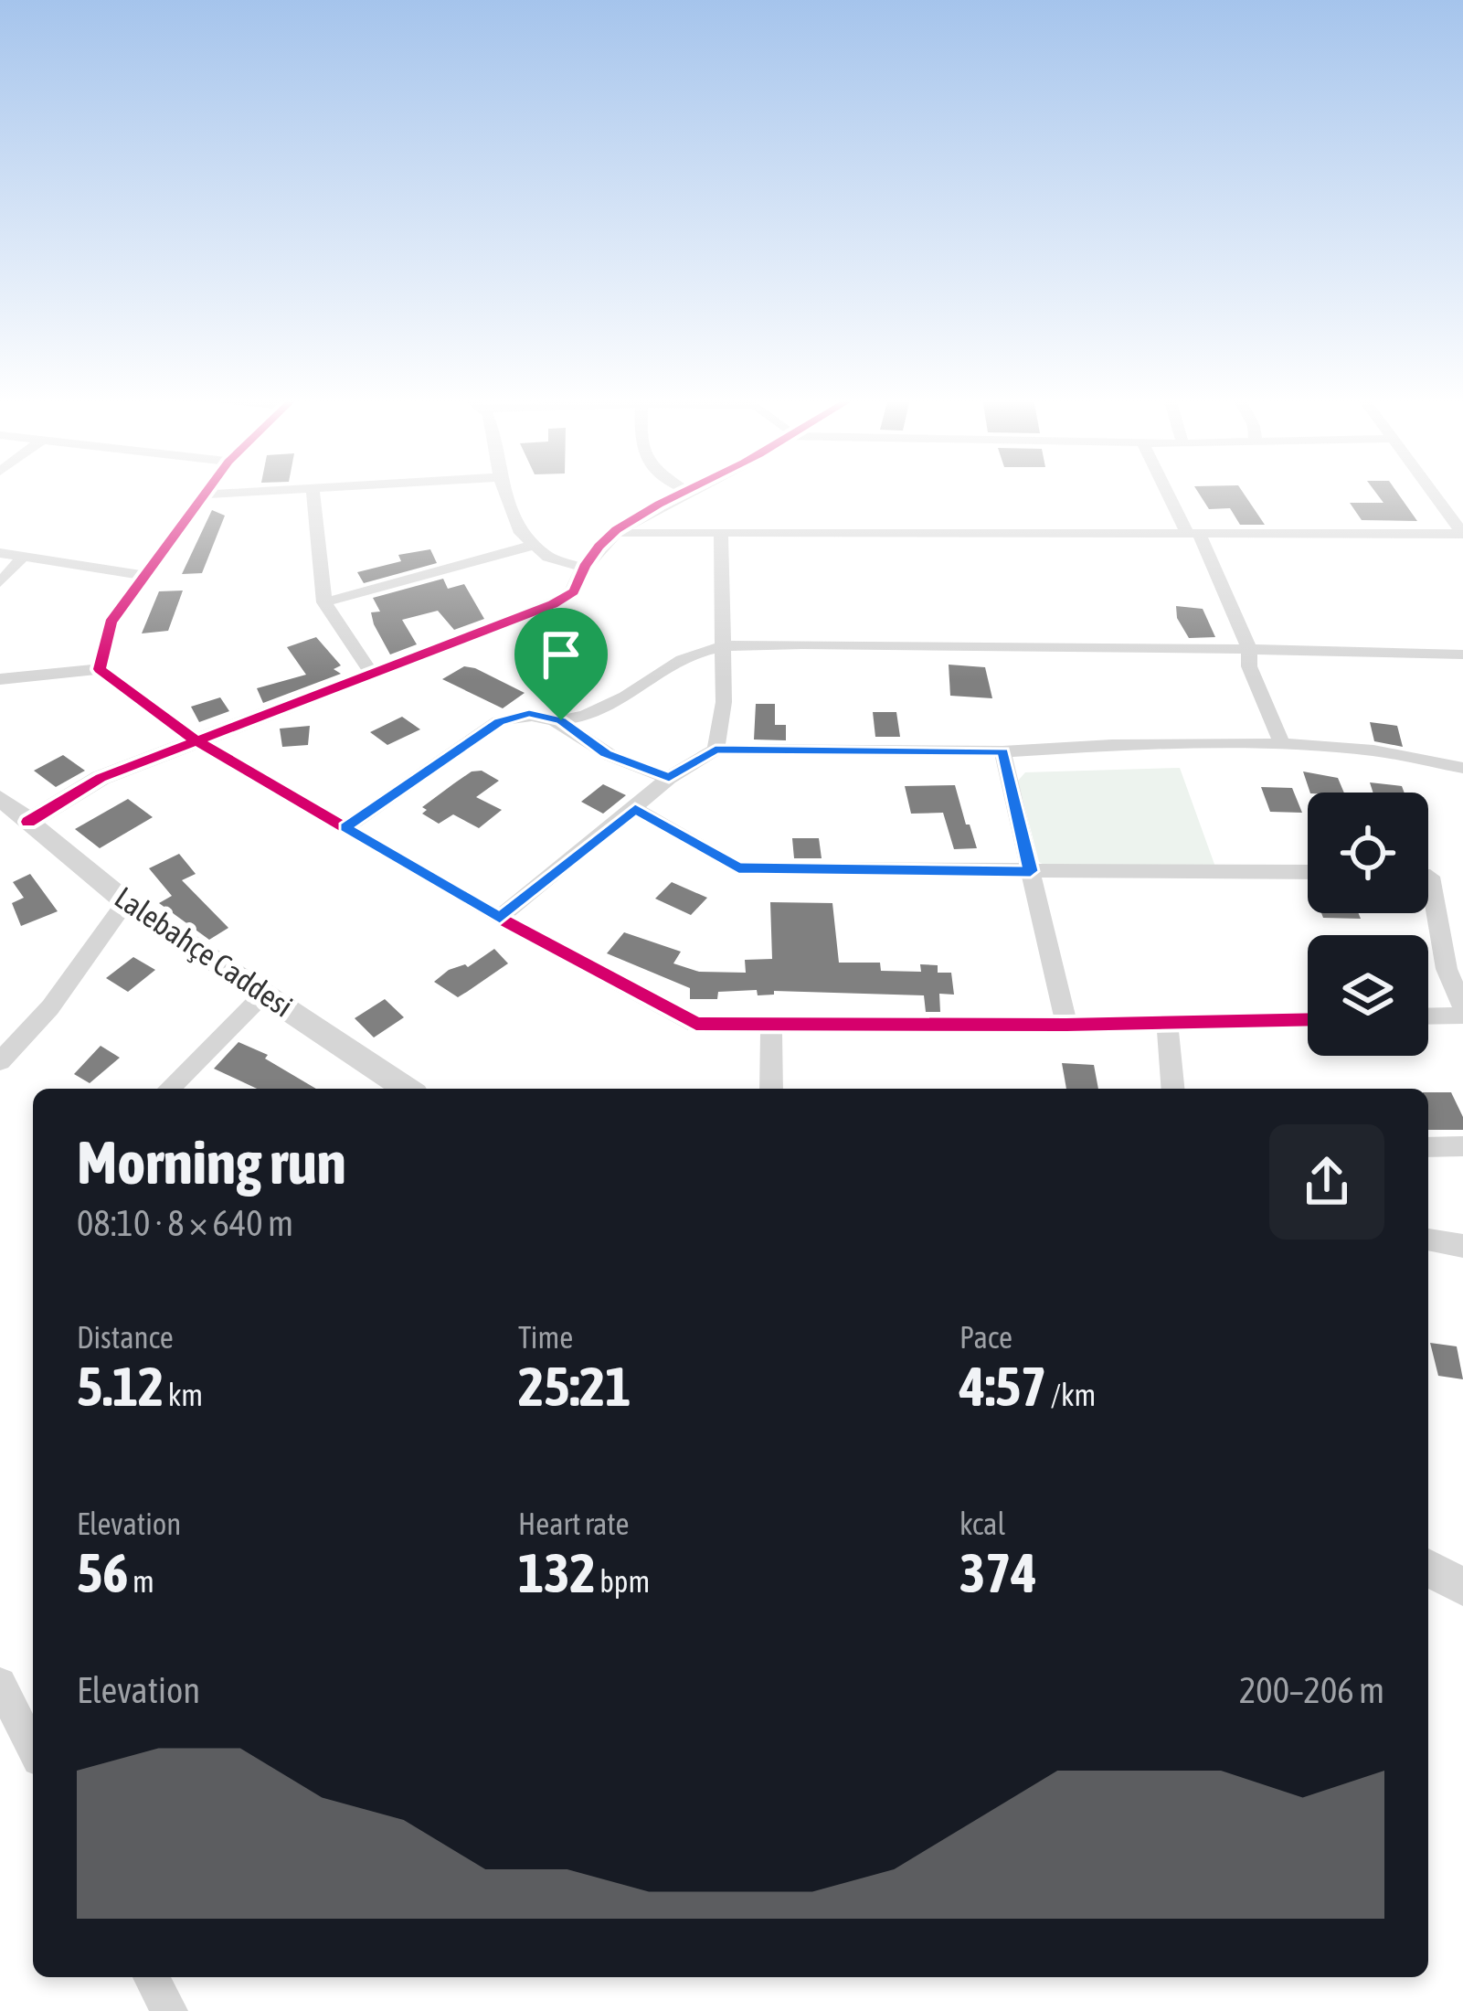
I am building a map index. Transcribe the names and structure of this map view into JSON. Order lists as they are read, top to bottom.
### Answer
{
  "streets": {
    "street": ["Lalebahçe Caddesi"]
  },
  "page": {
    "heading": ["Morning run", "08:10 · 8 × 640 m"],
    "stats": [
      ["Distance", "5.12 km"],
      ["Time", "25:21"],
      ["Pace", "4:57 /km"],
      ["Elevation", "56 m"],
      ["Heart rate", "132 bpm"],
      ["kcal", "374"]
    ],
    "chart": ["Elevation", "200–206 m"]
  }
}
